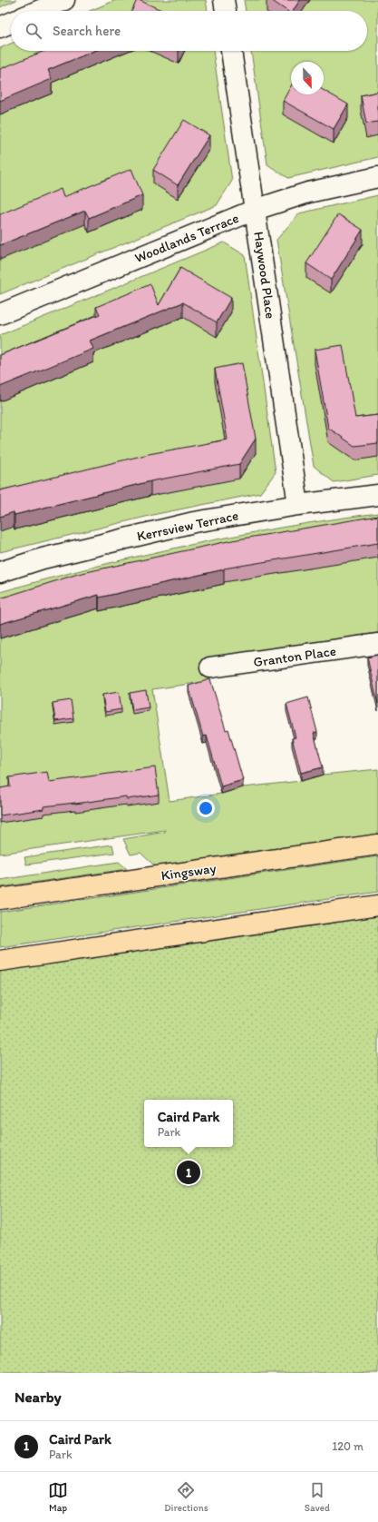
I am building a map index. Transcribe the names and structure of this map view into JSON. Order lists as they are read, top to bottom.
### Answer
{
  "streets": {
    "highway": ["Kingsway"],
    "street": [
      "Woodlands Terrace",
      "Haywood Place",
      "Kerrsview Terrace",
      "Granton Place"
    ]
  },
  "crossings": [
    ["Woodlands Terrace", "Haywood Place"],
    ["Haywood Place", "Kerrsview Terrace"]
  ],
  "north": "bottom",
  "page": {
    "search": "Search here",
    "popup": ["Caird Park", "Park"],
    "pins": "1",
    "heading": "Nearby",
    "list": [
      {
        "mark": "1",
        "name": "Caird Park",
        "note": "Park",
        "value": "120 m"
      }
    ],
    "nav": ["Map", "Directions", "Saved"]
  }
}
